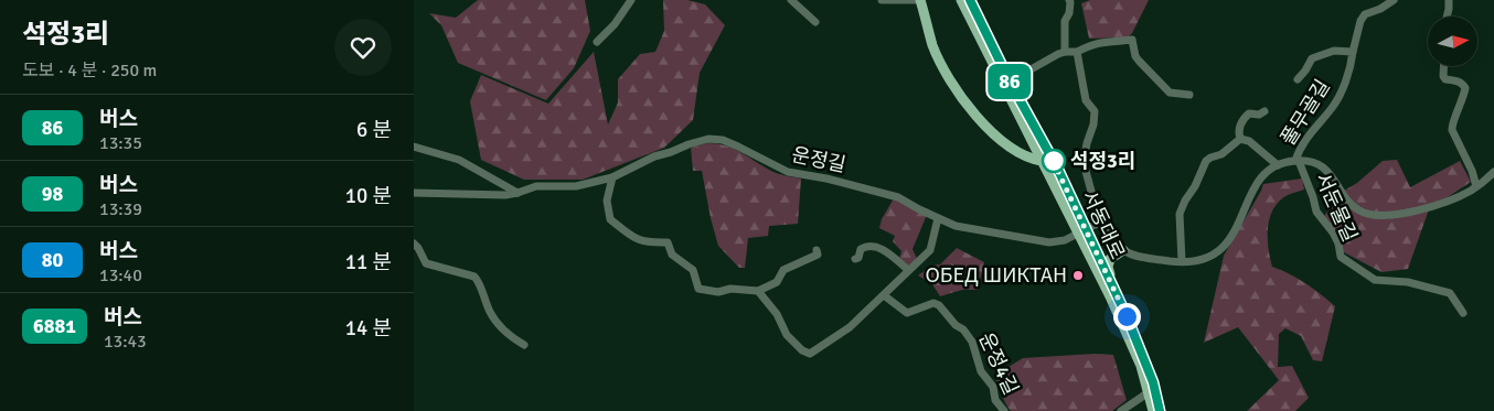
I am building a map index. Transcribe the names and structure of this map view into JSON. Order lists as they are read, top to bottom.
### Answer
{
  "streets": {
    "main road": ["서동대로"],
    "street": [
      "풀무골길",
      "운정길",
      "서둔물길",
      "운정4길"
    ]
  },
  "crossings": [
    ["풀무골길", "서둔물길"],
    ["운정길", "서동대로"]
  ],
  "places": ["석정3리", "ОБЕД ШИКТАН"],
  "lines": ["bus line 86"],
  "north": "right",
  "page": {
    "heading": ["석정3리", "도보 · 4 분 · 250 m"],
    "on_map": "86",
    "list": [
      {
        "mark": "86",
        "name": "버스",
        "note": "13:35",
        "value": "6 분"
      },
      {
        "mark": "98",
        "name": "버스",
        "note": "13:39",
        "value": "10 분"
      },
      {
        "mark": "80",
        "name": "버스",
        "note": "13:40",
        "value": "11 분"
      },
      {
        "mark": "6881",
        "name": "버스",
        "note": "13:43",
        "value": "14 분"
      }
    ]
  }
}
